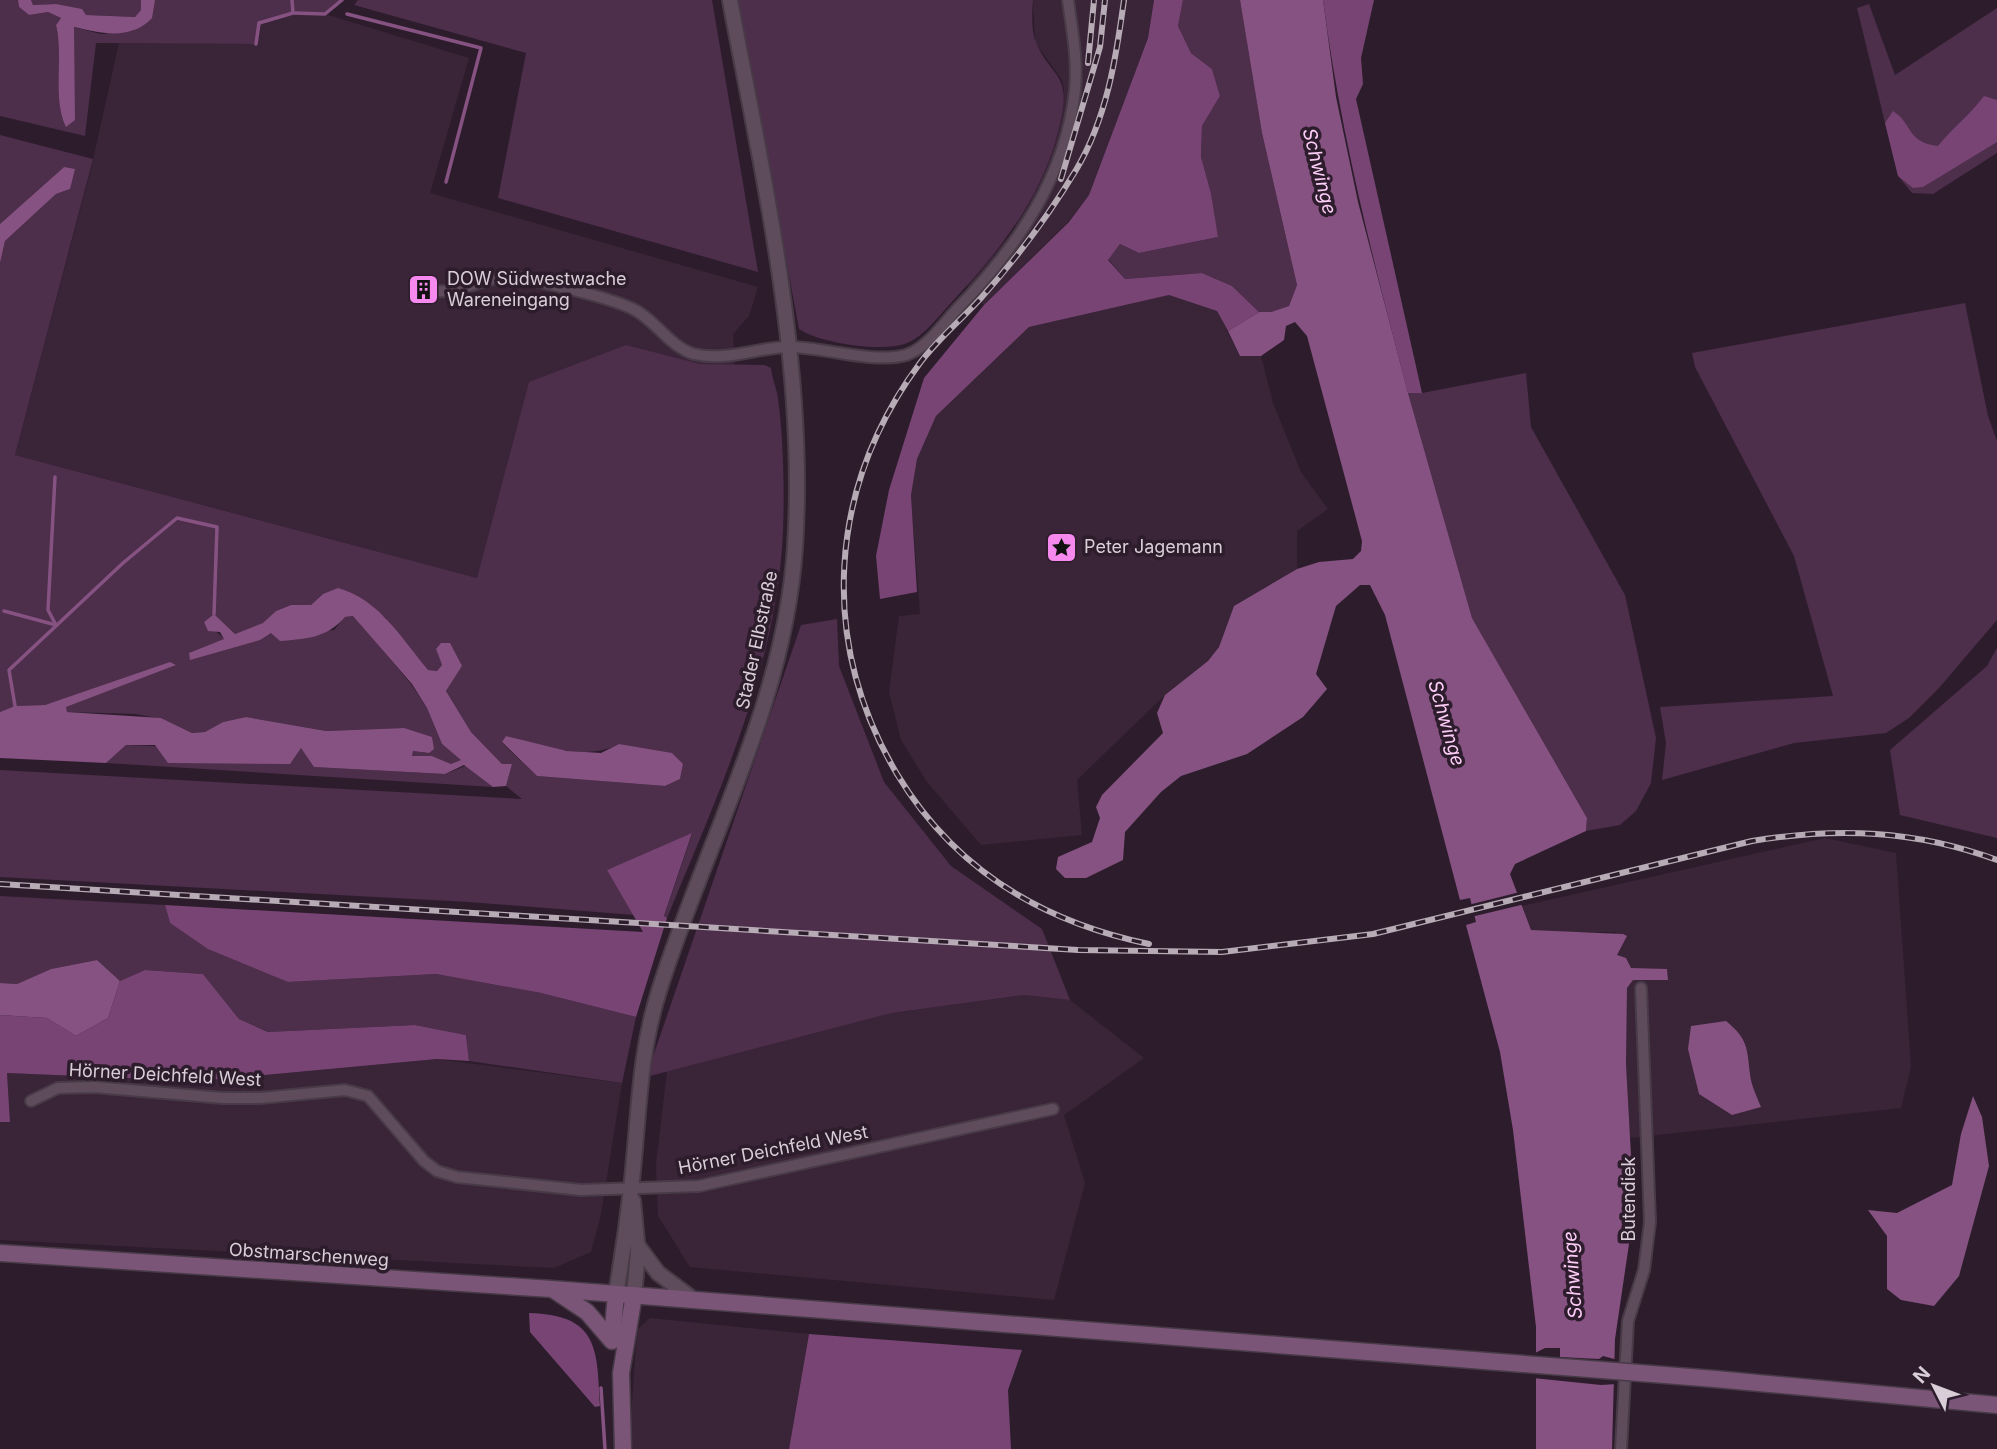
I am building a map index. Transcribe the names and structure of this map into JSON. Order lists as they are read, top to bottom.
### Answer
{
  "streets": {
    "main road": ["Obstmarschenweg"],
    "street": ["Stader Elbstraße", "Hörner Deichfeld West", "Butendiek"]
  },
  "crossings": [
    ["Stader Elbstraße", "Hörner Deichfeld West"],
    ["Stader Elbstraße", "Obstmarschenweg"]
  ],
  "water": ["Schwinge"],
  "places": {
    "building": ["DOW Südwestwache Wareneingang"],
    "place": ["Peter Jagemann"]
  },
  "north": "top left"
}
